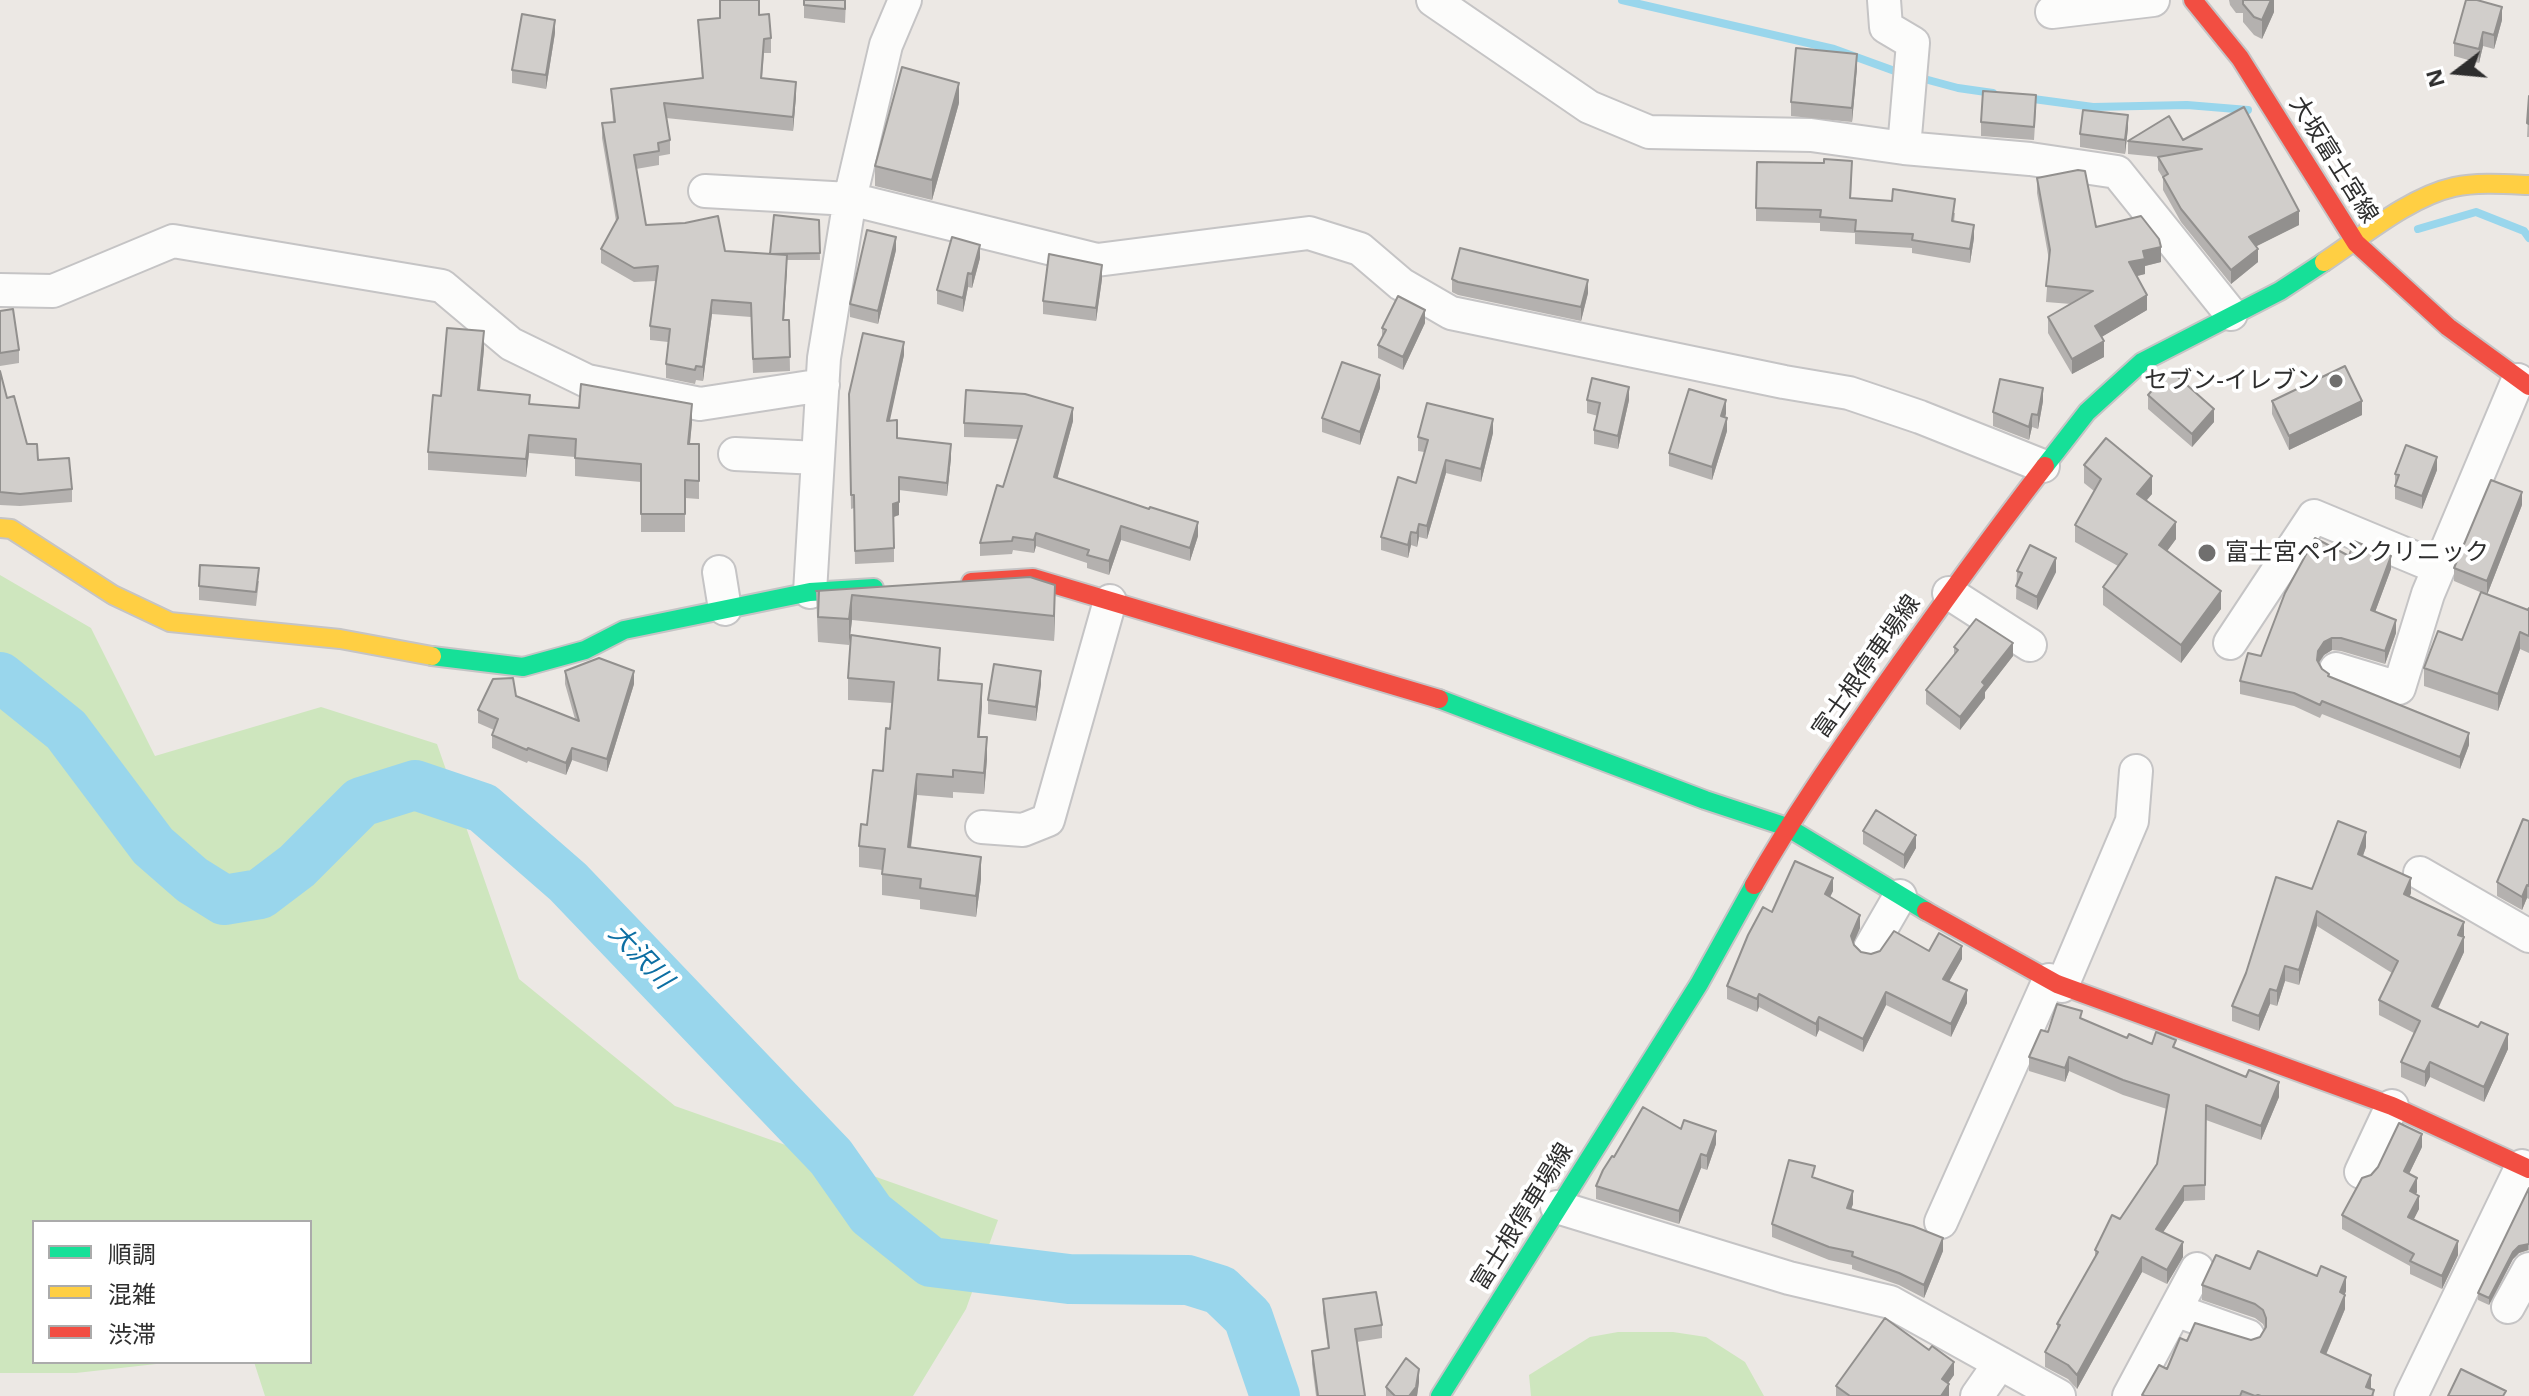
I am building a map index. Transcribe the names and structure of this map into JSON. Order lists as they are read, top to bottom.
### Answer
{
  "streets": {
    "street": ["大坂富士宮線", "富士根停車場線"]
  },
  "crossings": [
    ["大坂富士宮線", "富士根停車場線"]
  ],
  "water": ["大沢川"],
  "places": ["セブン-イレブン", "富士宮ペインクリニック"],
  "legend": ["順調", "混雑", "渋滞"],
  "north": "left"
}
